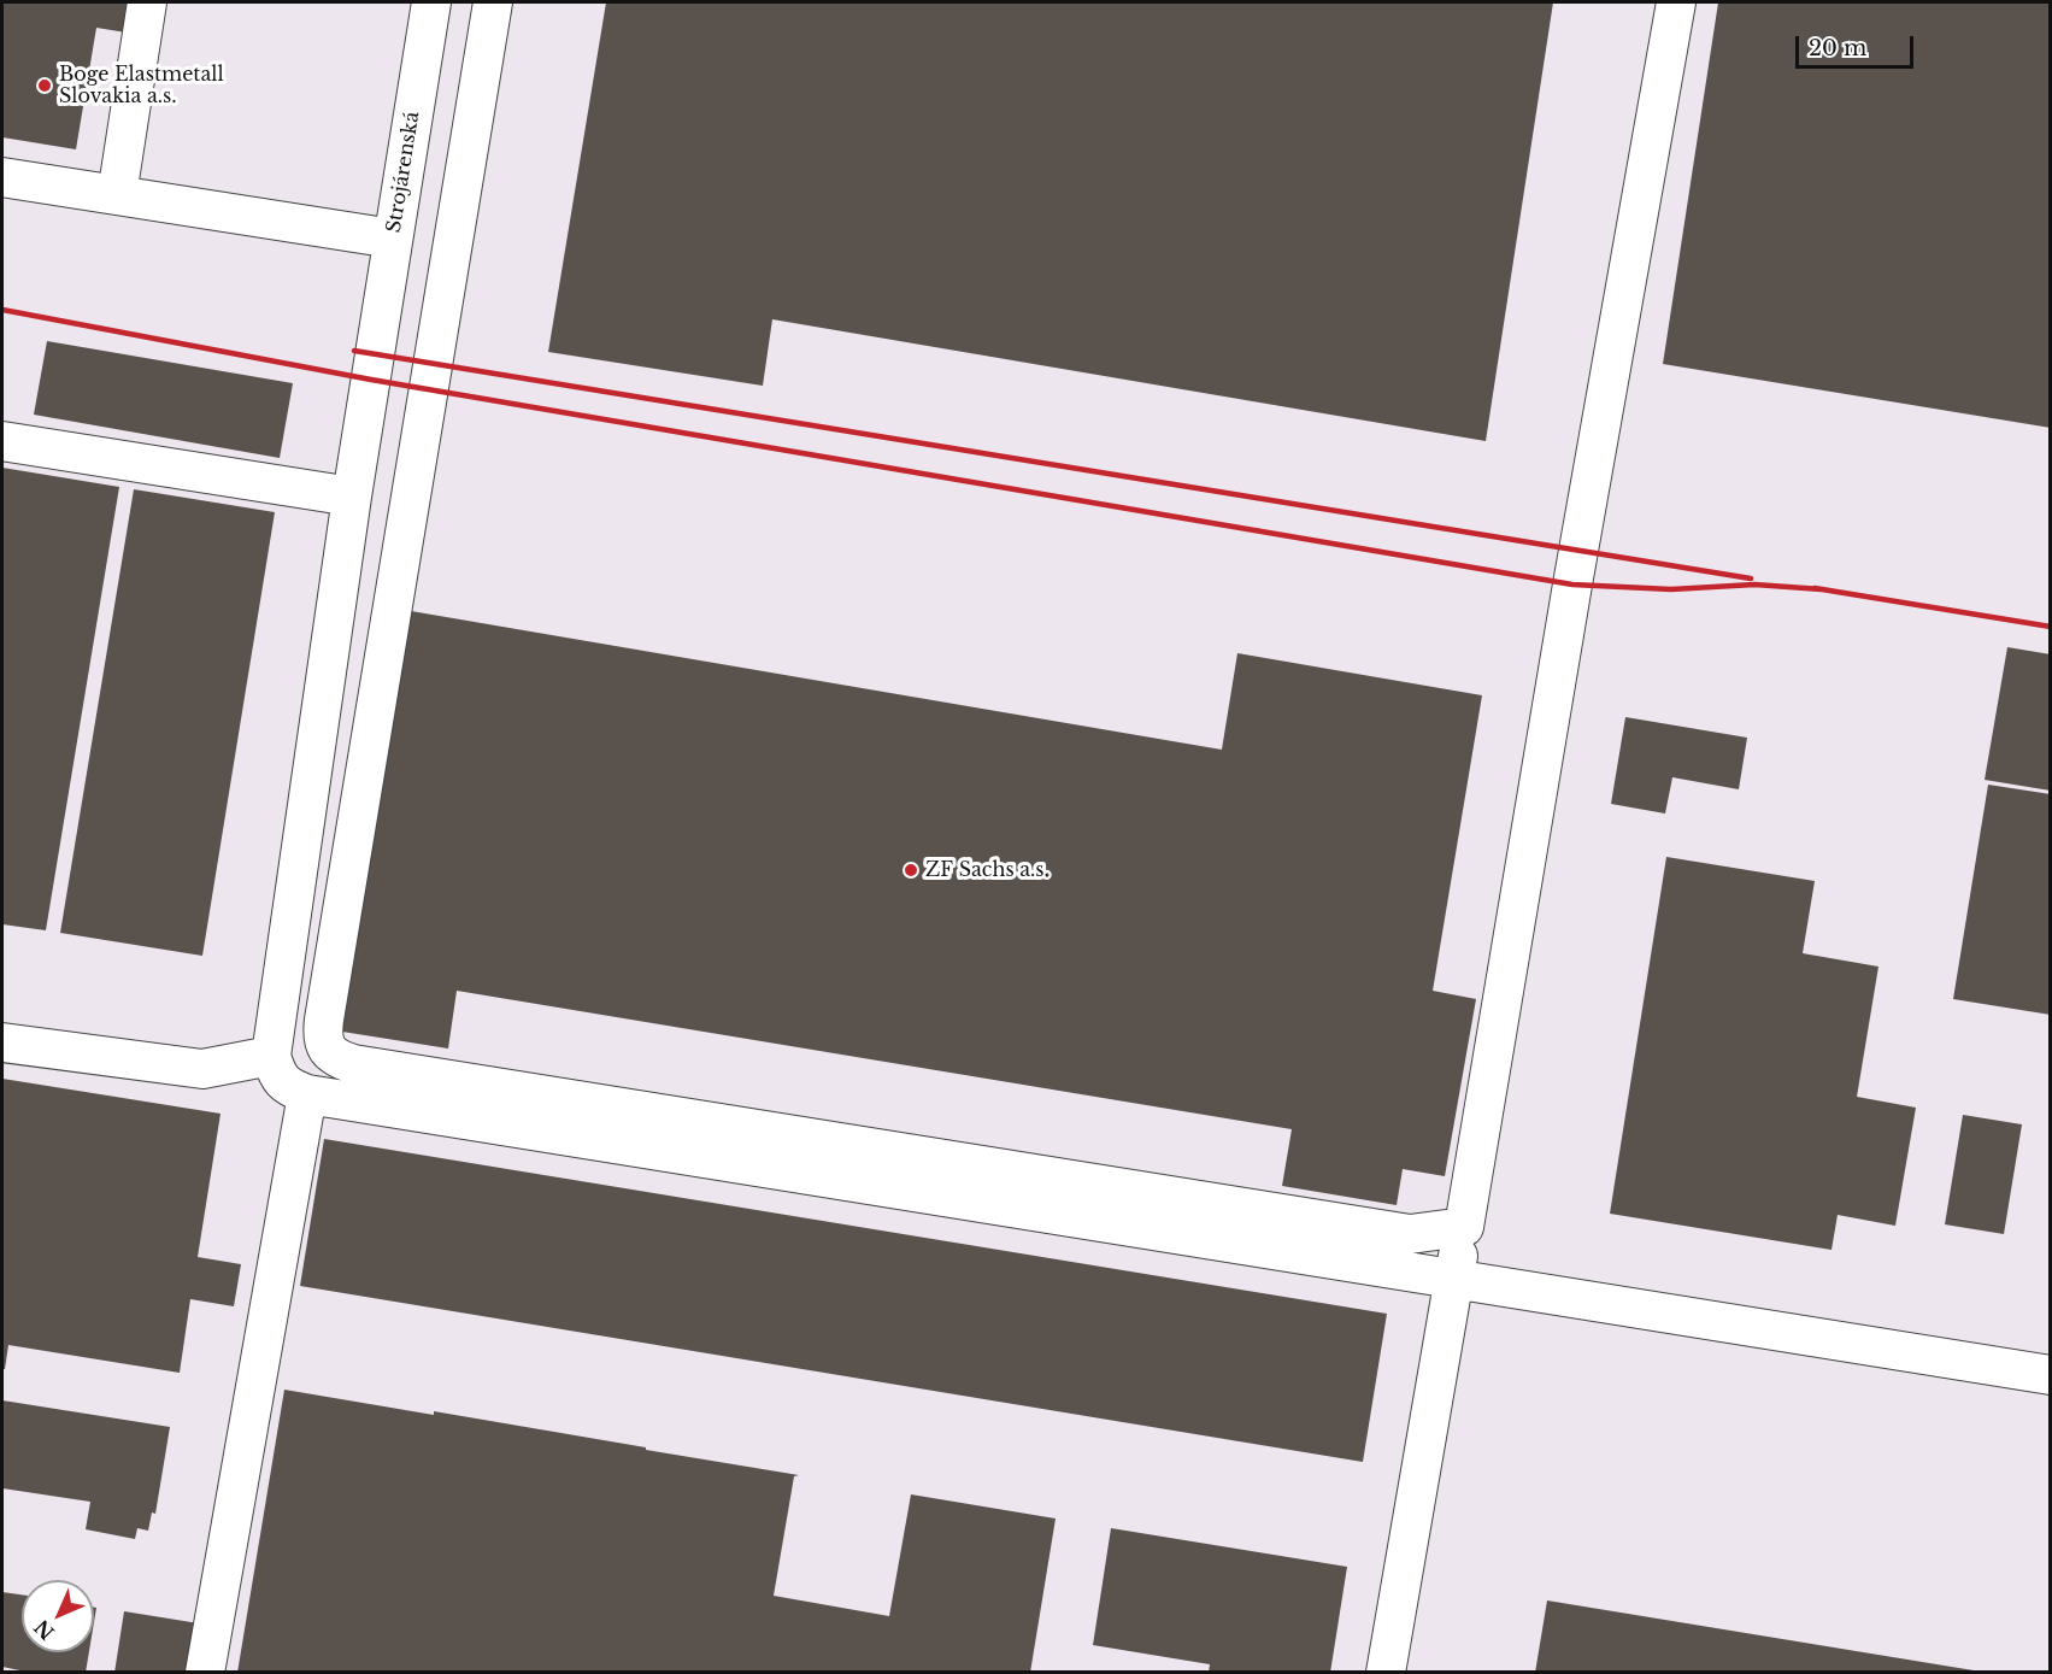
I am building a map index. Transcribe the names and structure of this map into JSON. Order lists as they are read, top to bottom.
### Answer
{
  "streets": {
    "street": ["Strojárenská"]
  },
  "places": ["Boge Elastmetall Slovakia a.s.", "ZF Sachs a.s."],
  "scale_bar": "20 m",
  "north": "bottom left"
}
